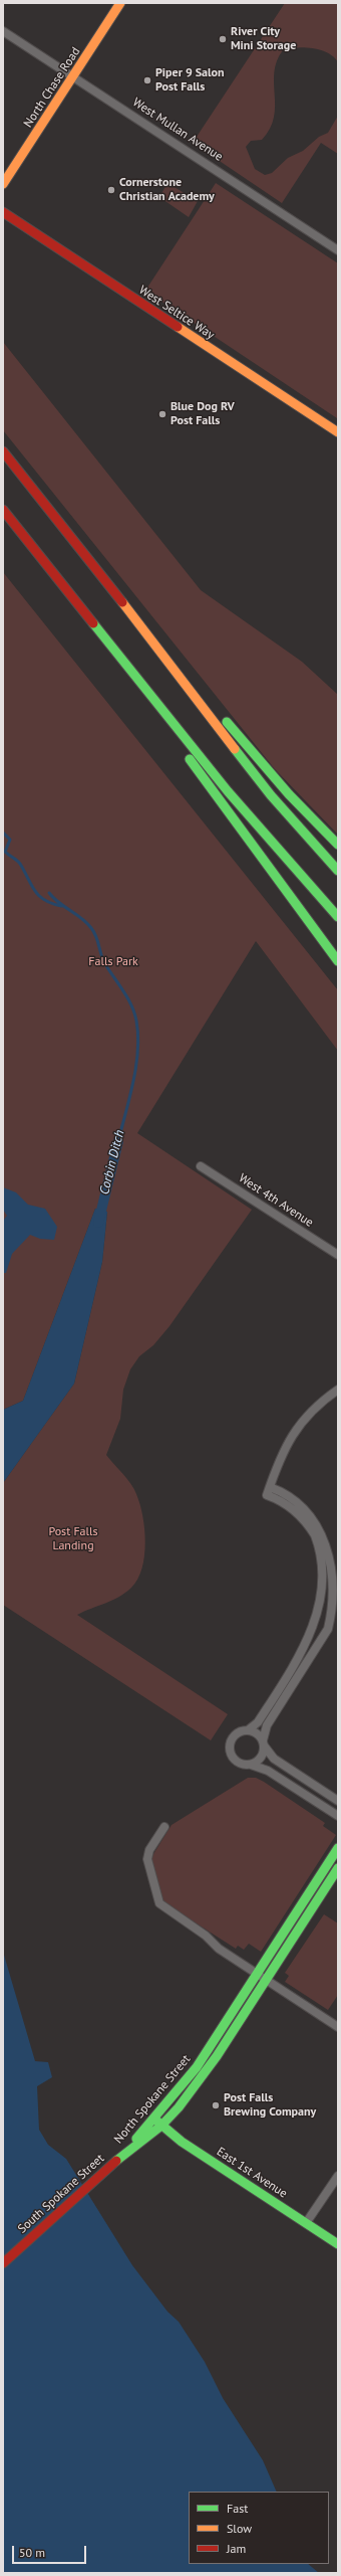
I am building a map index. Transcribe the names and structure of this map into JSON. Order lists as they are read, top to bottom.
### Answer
{
  "streets": {
    "main road": [
      "North Chase Road",
      "West Seltice Way",
      "North Spokane Street",
      "East 1st Avenue",
      "South Spokane Street"
    ],
    "street": ["West Mullan Avenue", "West 4th Avenue"]
  },
  "crossings": [
    ["North Chase Road", "West Mullan Avenue"],
    ["North Spokane Street", "East 1st Avenue"],
    ["North Spokane Street", "South Spokane Street"]
  ],
  "water": ["Corbin Ditch"],
  "parks": ["Falls Park", "Post Falls Landing"],
  "places": [
    "River City Mini Storage",
    "Piper 9 Salon Post Falls",
    "Cornerstone Christian Academy",
    "Blue Dog RV Post Falls",
    "Post Falls Brewing Company"
  ],
  "legend": ["Fast", "Slow", "Jam"],
  "scale_bar": "50 m"
}
